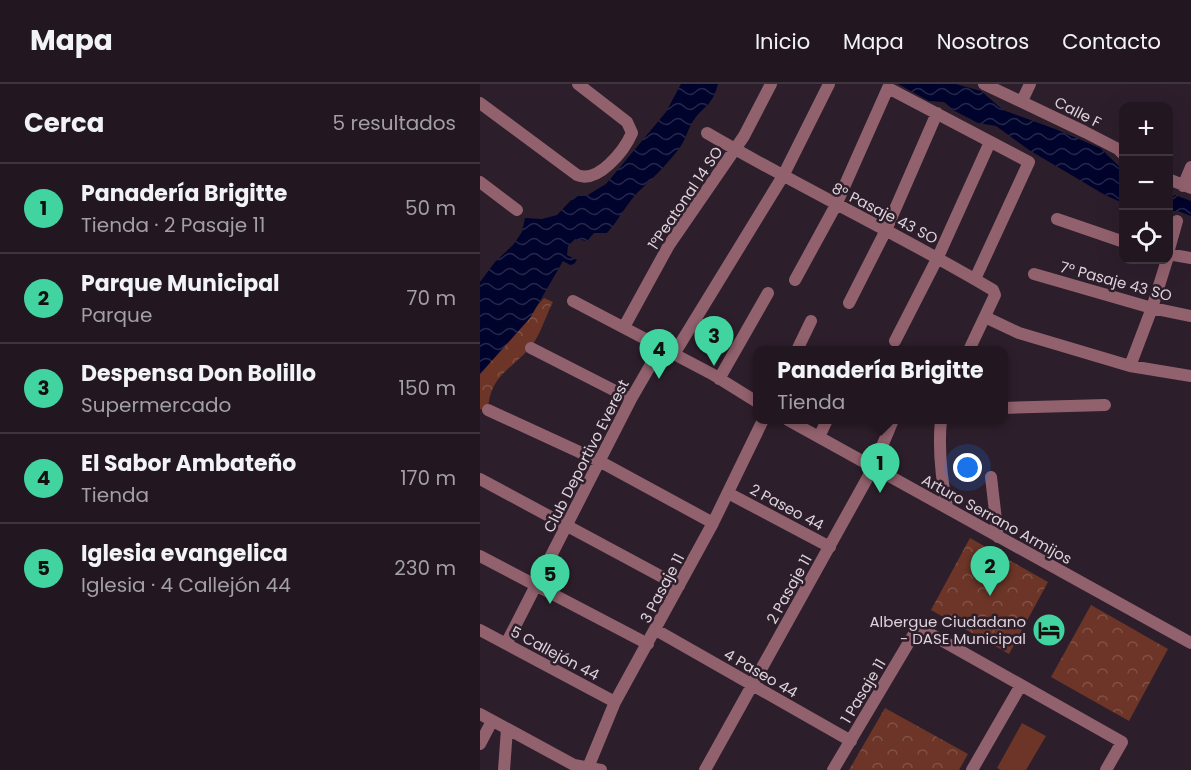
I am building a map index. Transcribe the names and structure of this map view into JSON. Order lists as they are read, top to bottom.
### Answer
{
  "streets": {
    "street": [
      "Calle F",
      "1°Peatonal 14 SO",
      "8° Pasaje 43 SO",
      "7° Pasaje 43 SO",
      "Club Deportivo Everest",
      "2 Paseo 44",
      "Arturo Serrano Armijos",
      "3 Pasaje 11",
      "2 Pasaje 11",
      "5 Callejón 44",
      "4 Paseo 44",
      "1 Pasaje 11"
    ]
  },
  "crossings": [
    ["1°Peatonal 14 SO", "8° Pasaje 43 SO"],
    ["Club Deportivo Everest", "5 Callejón 44"],
    ["2 Paseo 44", "3 Pasaje 11"],
    ["2 Paseo 44", "2 Pasaje 11"],
    ["Arturo Serrano Armijos", "2 Pasaje 11"],
    ["3 Pasaje 11", "5 Callejón 44"],
    ["3 Pasaje 11", "4 Paseo 44"],
    ["2 Pasaje 11", "4 Paseo 44"],
    ["4 Paseo 44", "1 Pasaje 11"]
  ],
  "places": {
    "hotel": ["Albergue Ciudadano - DASE Municipal"]
  },
  "page": {
    "header": "Mapa",
    "nav": [
      "Inicio",
      "Mapa",
      "Nosotros",
      "Contacto"
    ],
    "heading": ["Cerca", "5 resultados"],
    "map_buttons": ["+", "−"],
    "list": [
      {
        "mark": "1",
        "name": "Panadería Brigitte",
        "note": "Tienda · 2 Pasaje 11",
        "value": "50 m"
      },
      {
        "mark": "2",
        "name": "Parque Municipal",
        "note": "Parque",
        "value": "70 m"
      },
      {
        "mark": "3",
        "name": "Despensa Don Bolillo",
        "note": "Supermercado",
        "value": "150 m"
      },
      {
        "mark": "4",
        "name": "El Sabor Ambateño",
        "note": "Tienda",
        "value": "170 m"
      },
      {
        "mark": "5",
        "name": "Iglesia evangelica",
        "note": "Iglesia · 4 Callejón 44",
        "value": "230 m"
      }
    ],
    "pins": [
      "3",
      "4",
      "1",
      "2",
      "5"
    ],
    "popup": ["Panadería Brigitte", "Tienda"]
  }
}
